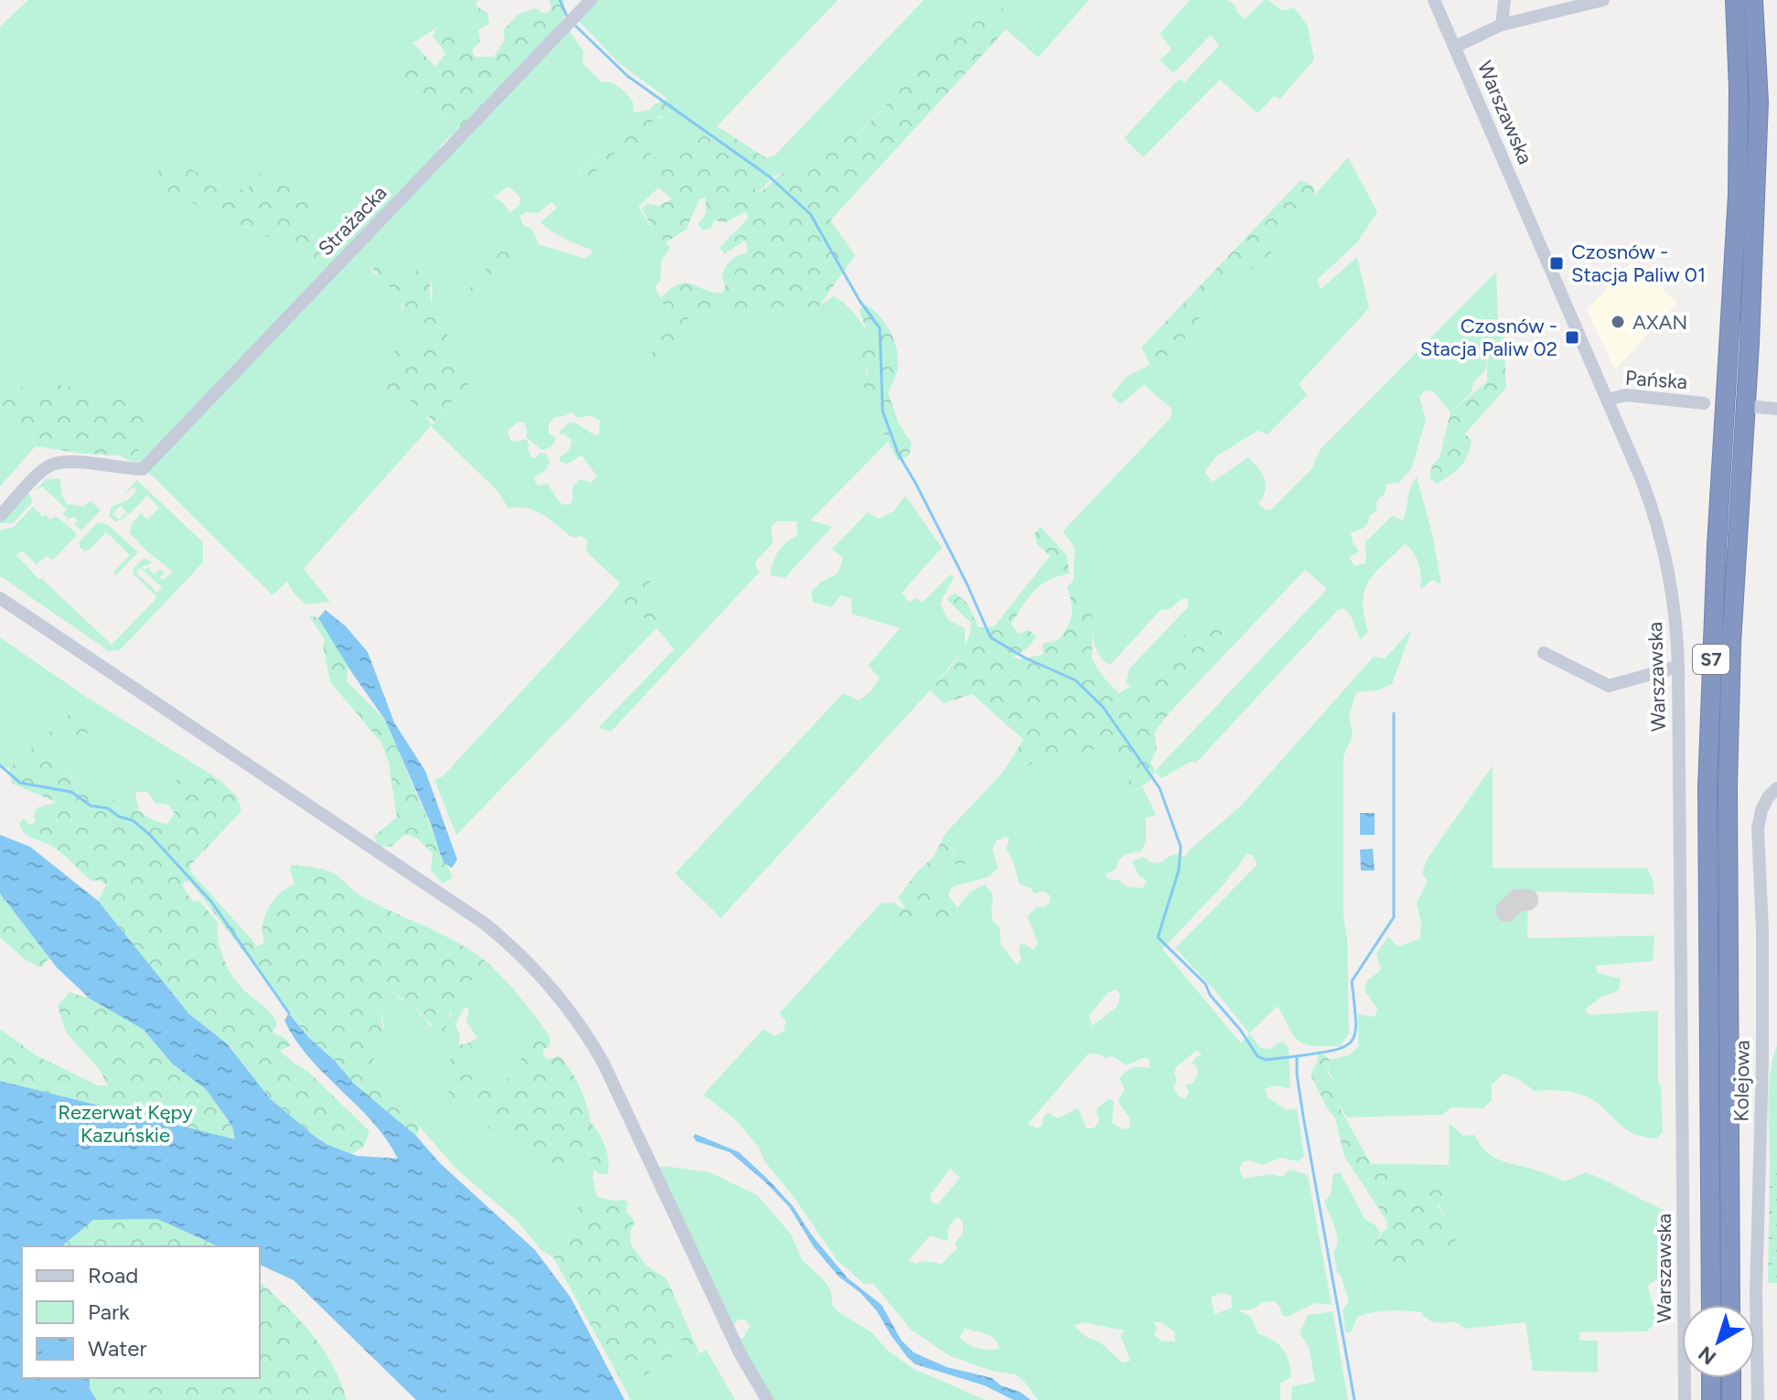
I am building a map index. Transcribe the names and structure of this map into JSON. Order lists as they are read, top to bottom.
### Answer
{
  "streets": {
    "highway": ["S7"],
    "street": [
      "Warszawska",
      "Strażacka",
      "Pańska",
      "Kolejowa"
    ]
  },
  "crossings": [
    ["Warszawska", "Pańska"]
  ],
  "parks": ["Rezerwat Kępy Kazuńskie"],
  "places": {
    "transit": ["Czosnów - Stacja Paliw 01", "Czosnów - Stacja Paliw 02"],
    "other": ["AXAN"]
  },
  "legend": ["Road", "Park", "Water"],
  "north": "bottom left"
}
